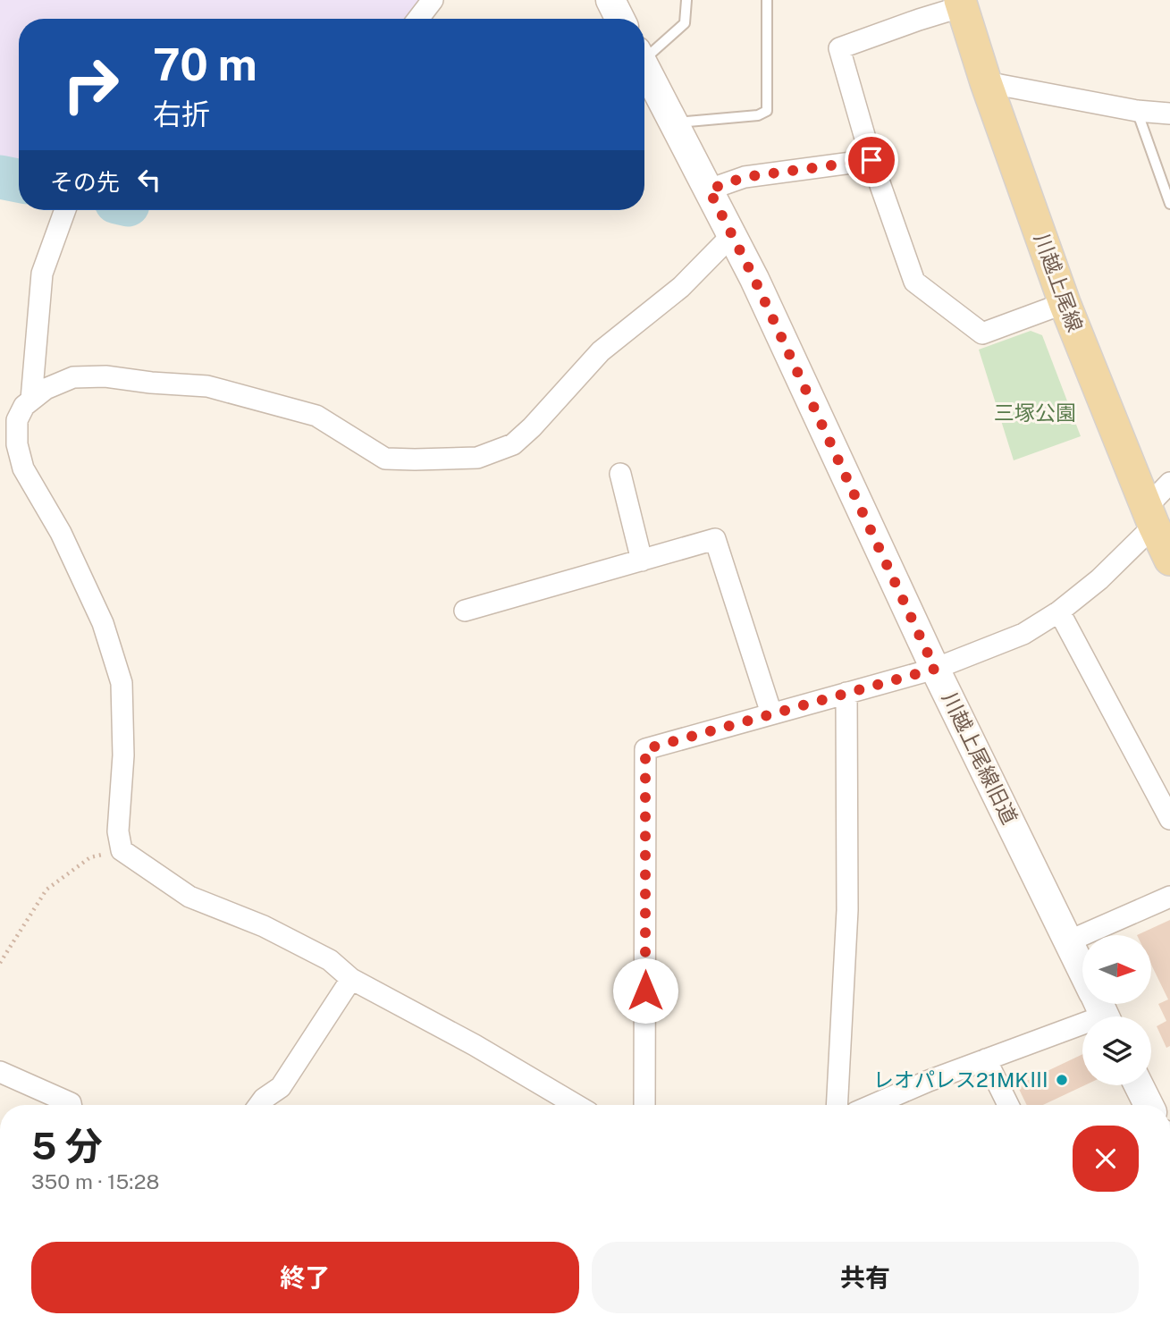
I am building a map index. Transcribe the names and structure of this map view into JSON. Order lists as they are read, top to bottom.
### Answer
{
  "streets": {
    "main road": ["川越上尾線"],
    "street": ["川越上尾線旧道"]
  },
  "parks": ["三塚公園"],
  "places": ["レオパレス21MKⅢ"],
  "north": "right",
  "page": {
    "turn": ["70 m", "右折"],
    "then": "その先",
    "heading": ["5 分", "350 m · 15:28"],
    "buttons": ["終了", "共有"]
  }
}
